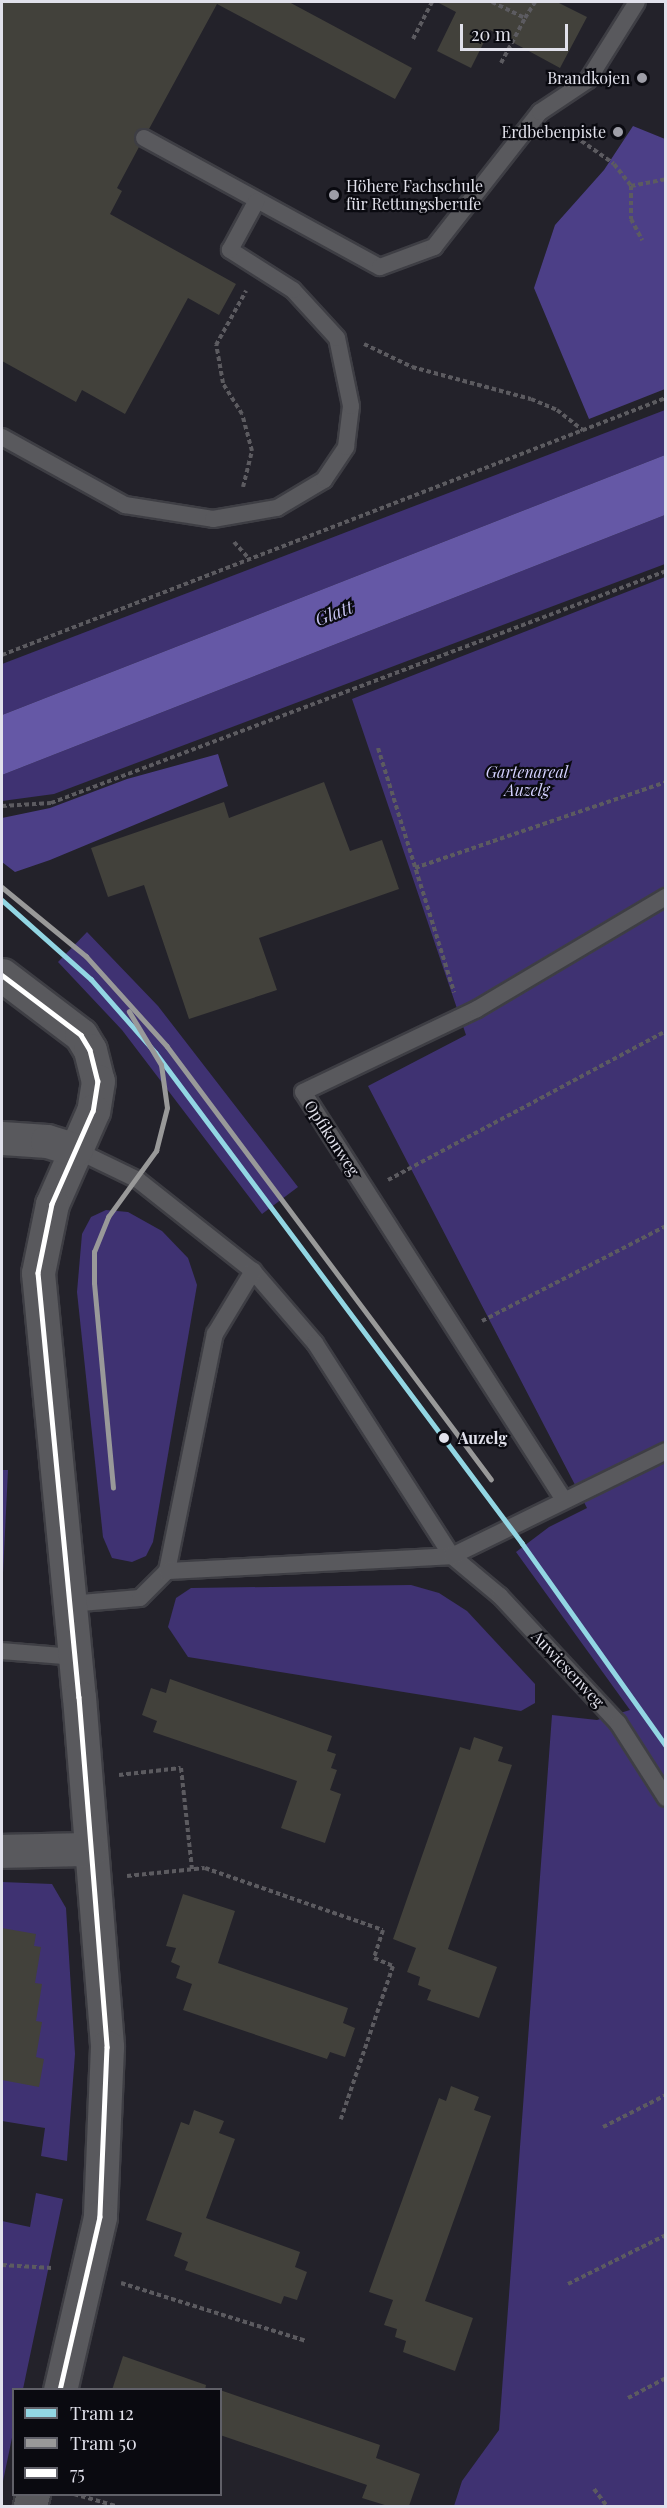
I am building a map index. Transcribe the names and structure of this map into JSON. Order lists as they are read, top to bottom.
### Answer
{
  "streets": {
    "lane": ["Opfikonweg", "Auwiesenweg"]
  },
  "water": ["Glatt"],
  "parks": ["Gartenareal Auzelg"],
  "places": [
    "Brandkojen",
    "Erdbebenpiste",
    "Höhere Fachschule für Rettungsberufe",
    "Auzelg"
  ],
  "lines": ["tram line 50", "tram line 12", "transit line 75"],
  "legend": ["Tram 12", "Tram 50", "75"],
  "scale_bar": "20 m"
}
